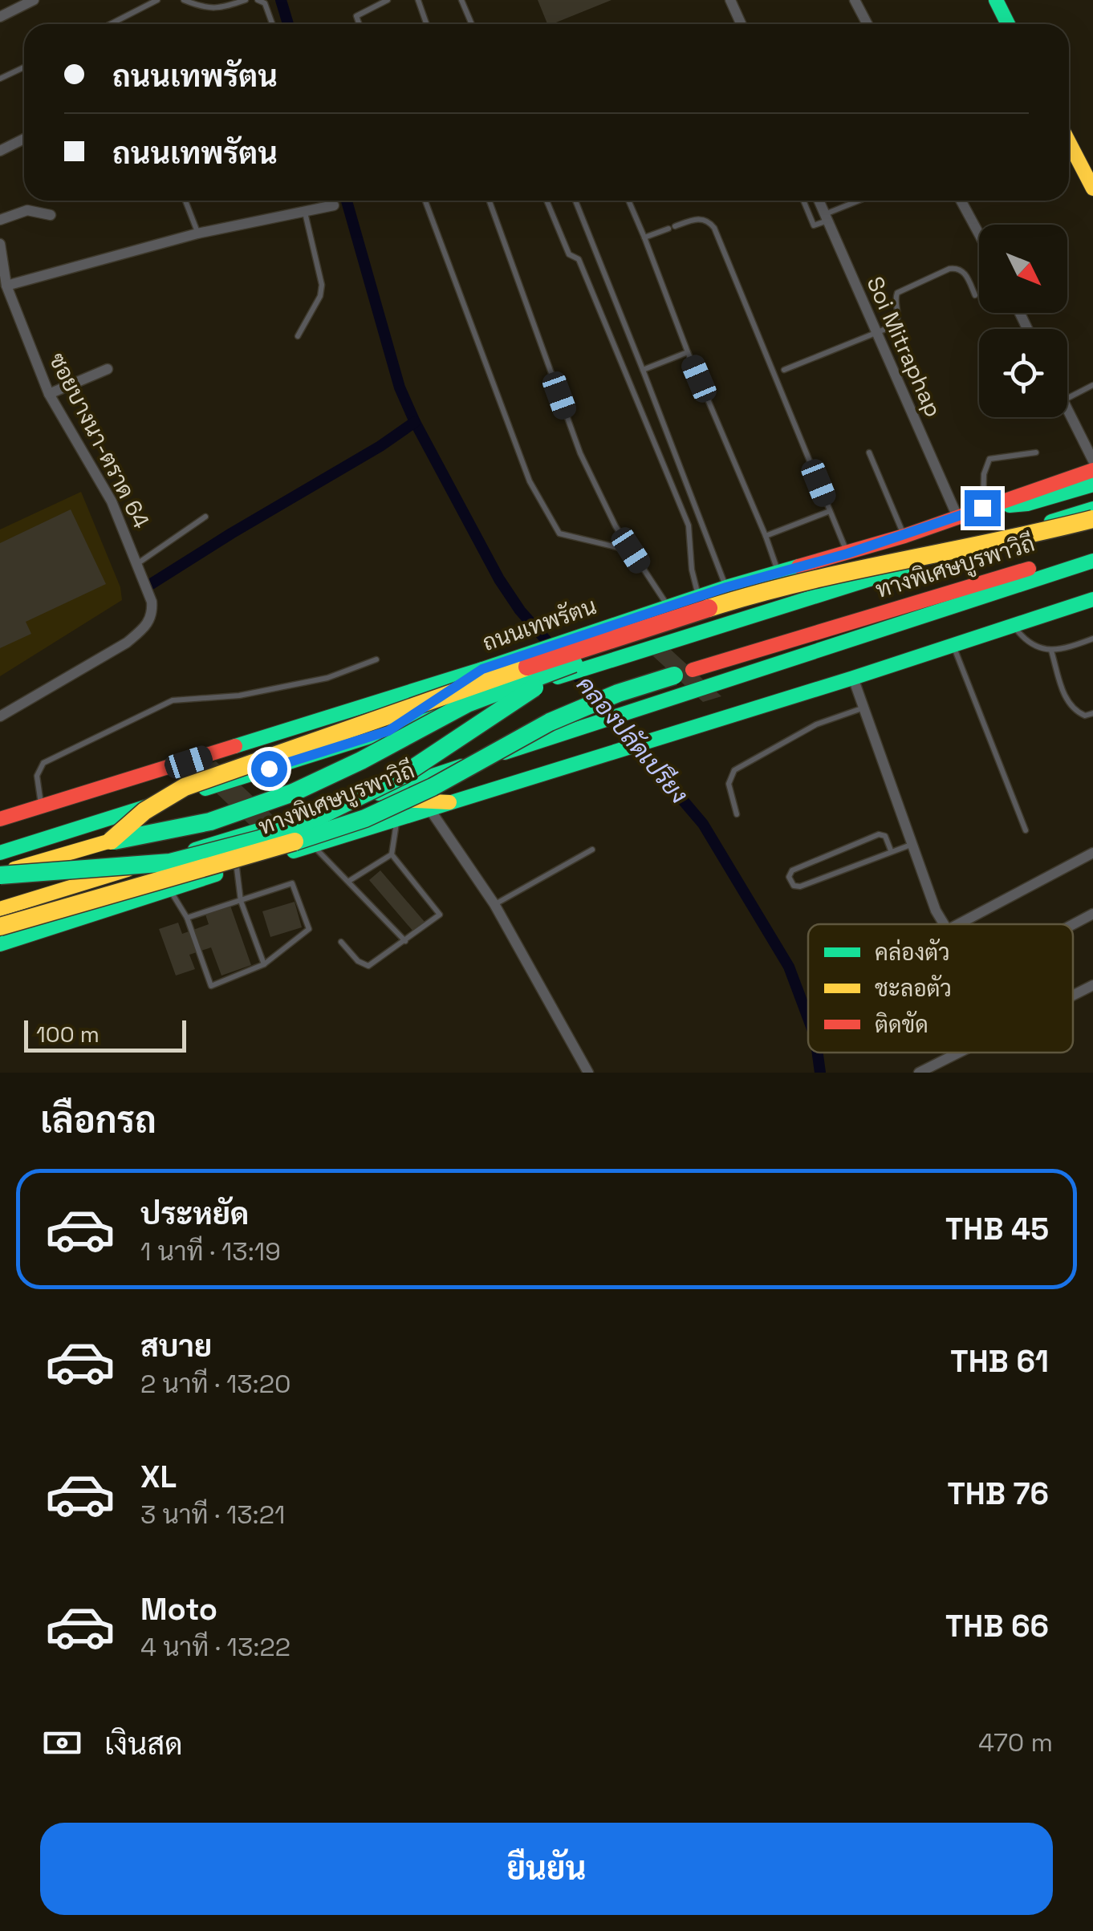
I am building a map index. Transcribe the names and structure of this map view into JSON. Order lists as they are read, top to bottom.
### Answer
{
  "streets": {
    "main road": ["ทางพิเศษบูรพาวิถี", "ถนนเทพรัตน"],
    "street": ["Soi Mitraphap", "ซอยบางนา-ตราด 64"]
  },
  "crossings": [
    ["Soi Mitraphap", "ถนนเทพรัตน"]
  ],
  "water": ["คลองปลัดเปรียง"],
  "legend": ["คล่องตัว", "ชะลอตัว", "ติดขัด"],
  "scale_bar": "100 m",
  "north": "bottom right",
  "page": {
    "banner": ["ถนนเทพรัตน", "ถนนเทพรัตน"],
    "scale": "100 m",
    "heading": "เลือกรถ",
    "list": [
      {
        "name": "ประหยัด",
        "note": "1 นาที · 13:19",
        "value": "THB 45"
      },
      {
        "name": "สบาย",
        "note": "2 นาที · 13:20",
        "value": "THB 61"
      },
      {
        "name": "XL",
        "note": "3 นาที · 13:21",
        "value": "THB 76"
      },
      {
        "name": "Moto",
        "note": "4 นาที · 13:22",
        "value": "THB 66"
      }
    ],
    "pay": ["เงินสด", "470 m"],
    "buttons": "ยืนยัน"
  }
}
